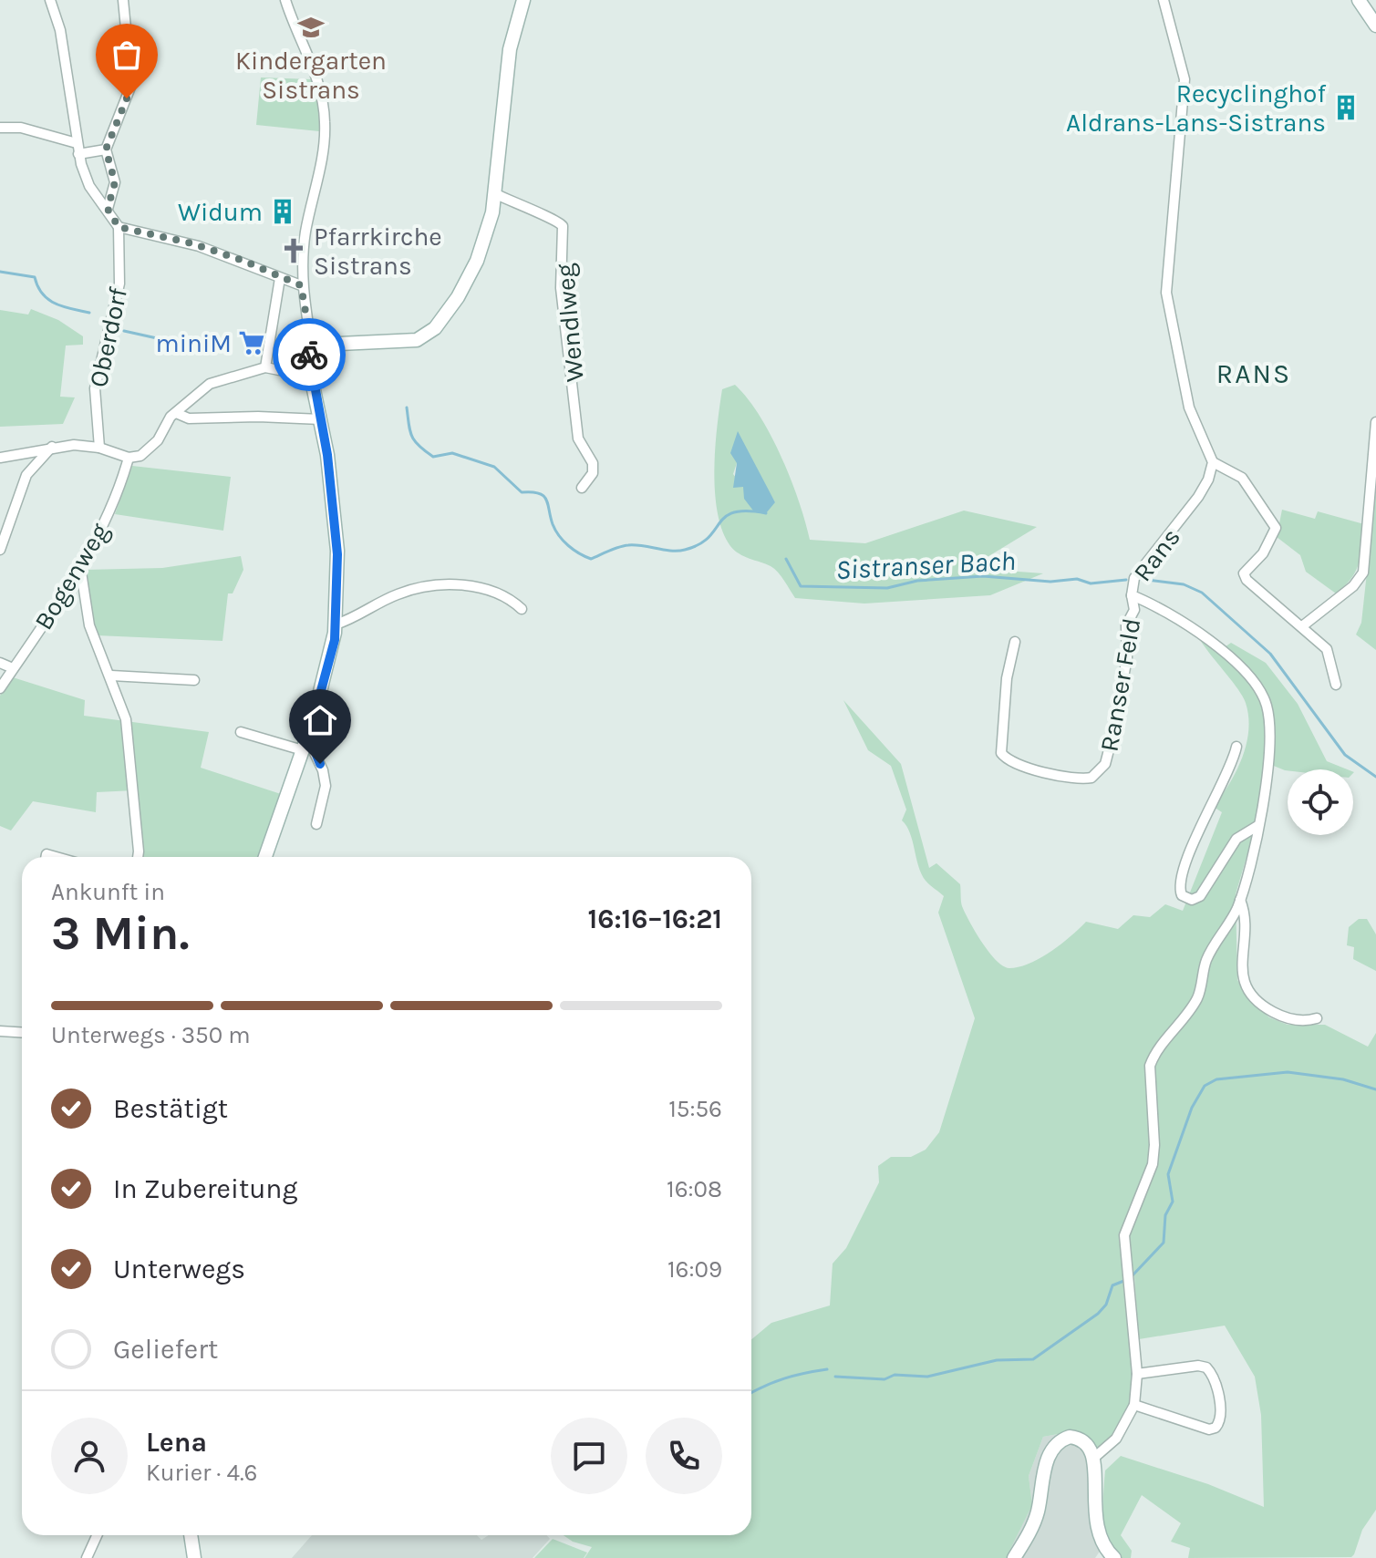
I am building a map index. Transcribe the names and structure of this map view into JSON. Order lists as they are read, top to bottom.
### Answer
{
  "streets": {
    "street": [
      "Wendlweg",
      "Oberdorf",
      "Rans",
      "Bogenweg",
      "Ranser Feld"
    ]
  },
  "crossings": [
    ["Rans", "Ranser Feld"]
  ],
  "districts": ["RANS"],
  "water": ["Sistranser Bach"],
  "places": {
    "school or university": ["Kindergarten Sistrans"],
    "building": ["Recyclinghof Aldrans-Lans-Sistrans", "Widum"],
    "church": ["Pfarrkirche Sistrans"],
    "supermarket": ["miniM"]
  },
  "page": {
    "heading": ["3 Min.", "Ankunft in", "16:16–16:21"],
    "panel": ["Lena", "Kurier · 4.6"],
    "bar": "Unterwegs · 350 m",
    "list": [
      ["Bestätigt", "15:56"],
      ["In Zubereitung", "16:08"],
      ["Unterwegs", "16:09"],
      "Geliefert"
    ]
  }
}
